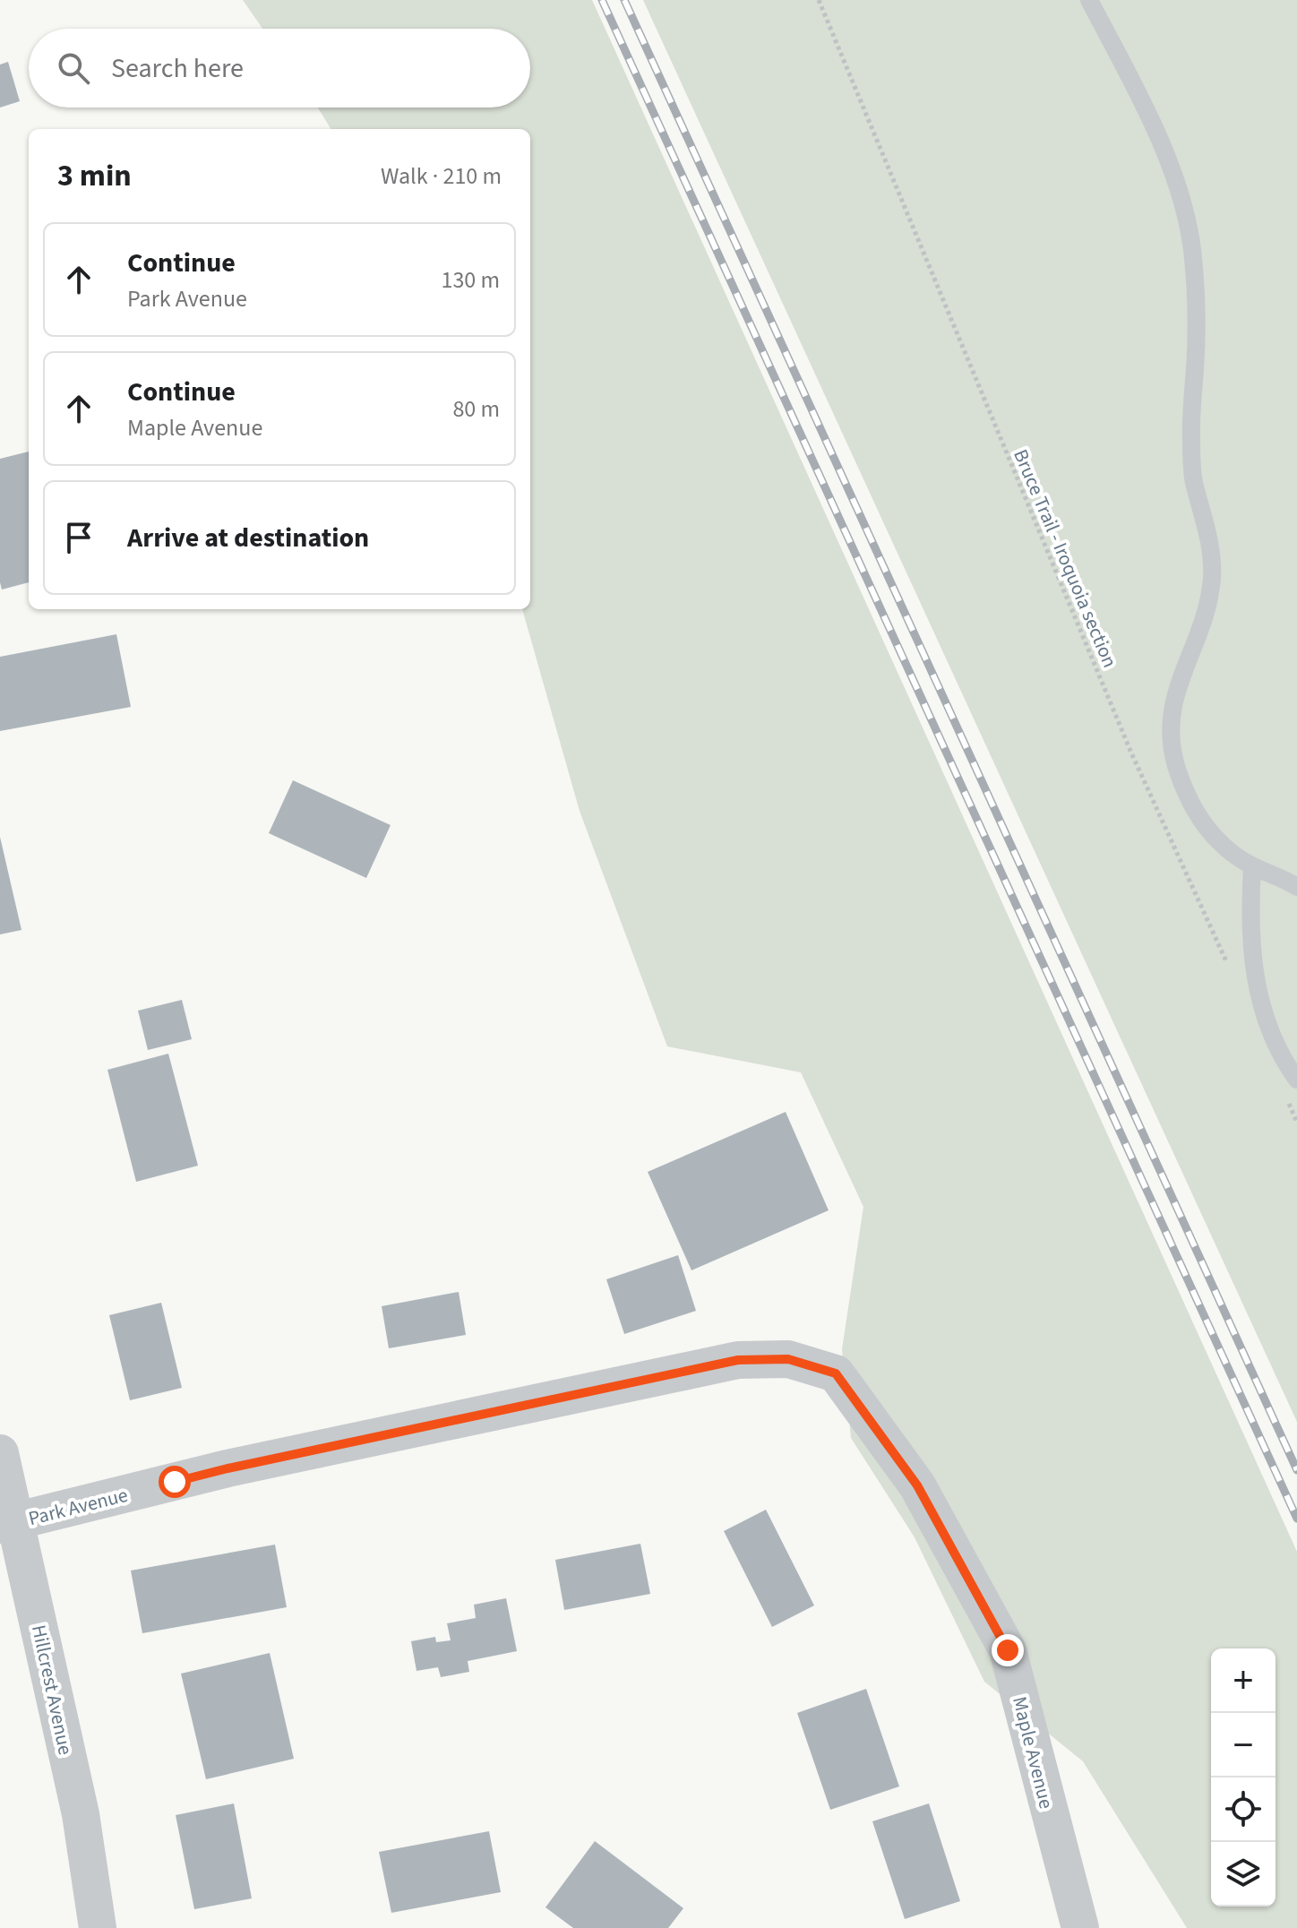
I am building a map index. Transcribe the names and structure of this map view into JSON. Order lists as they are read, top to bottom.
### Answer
{
  "streets": {
    "street": ["Park Avenue", "Hillcrest Avenue", "Maple Avenue"],
    "path": ["Bruce Trail - Iroquoia section"]
  },
  "crossings": [
    ["Park Avenue", "Hillcrest Avenue"],
    ["Park Avenue", "Maple Avenue"]
  ],
  "page": {
    "search": "Search here",
    "heading": ["3 min", "Walk · 210 m"],
    "list": [
      ["Continue", "Park Avenue", "130 m"],
      ["Continue", "Maple Avenue", "80 m"],
      "Arrive at destination"
    ],
    "map_buttons": ["+", "−"]
  }
}
